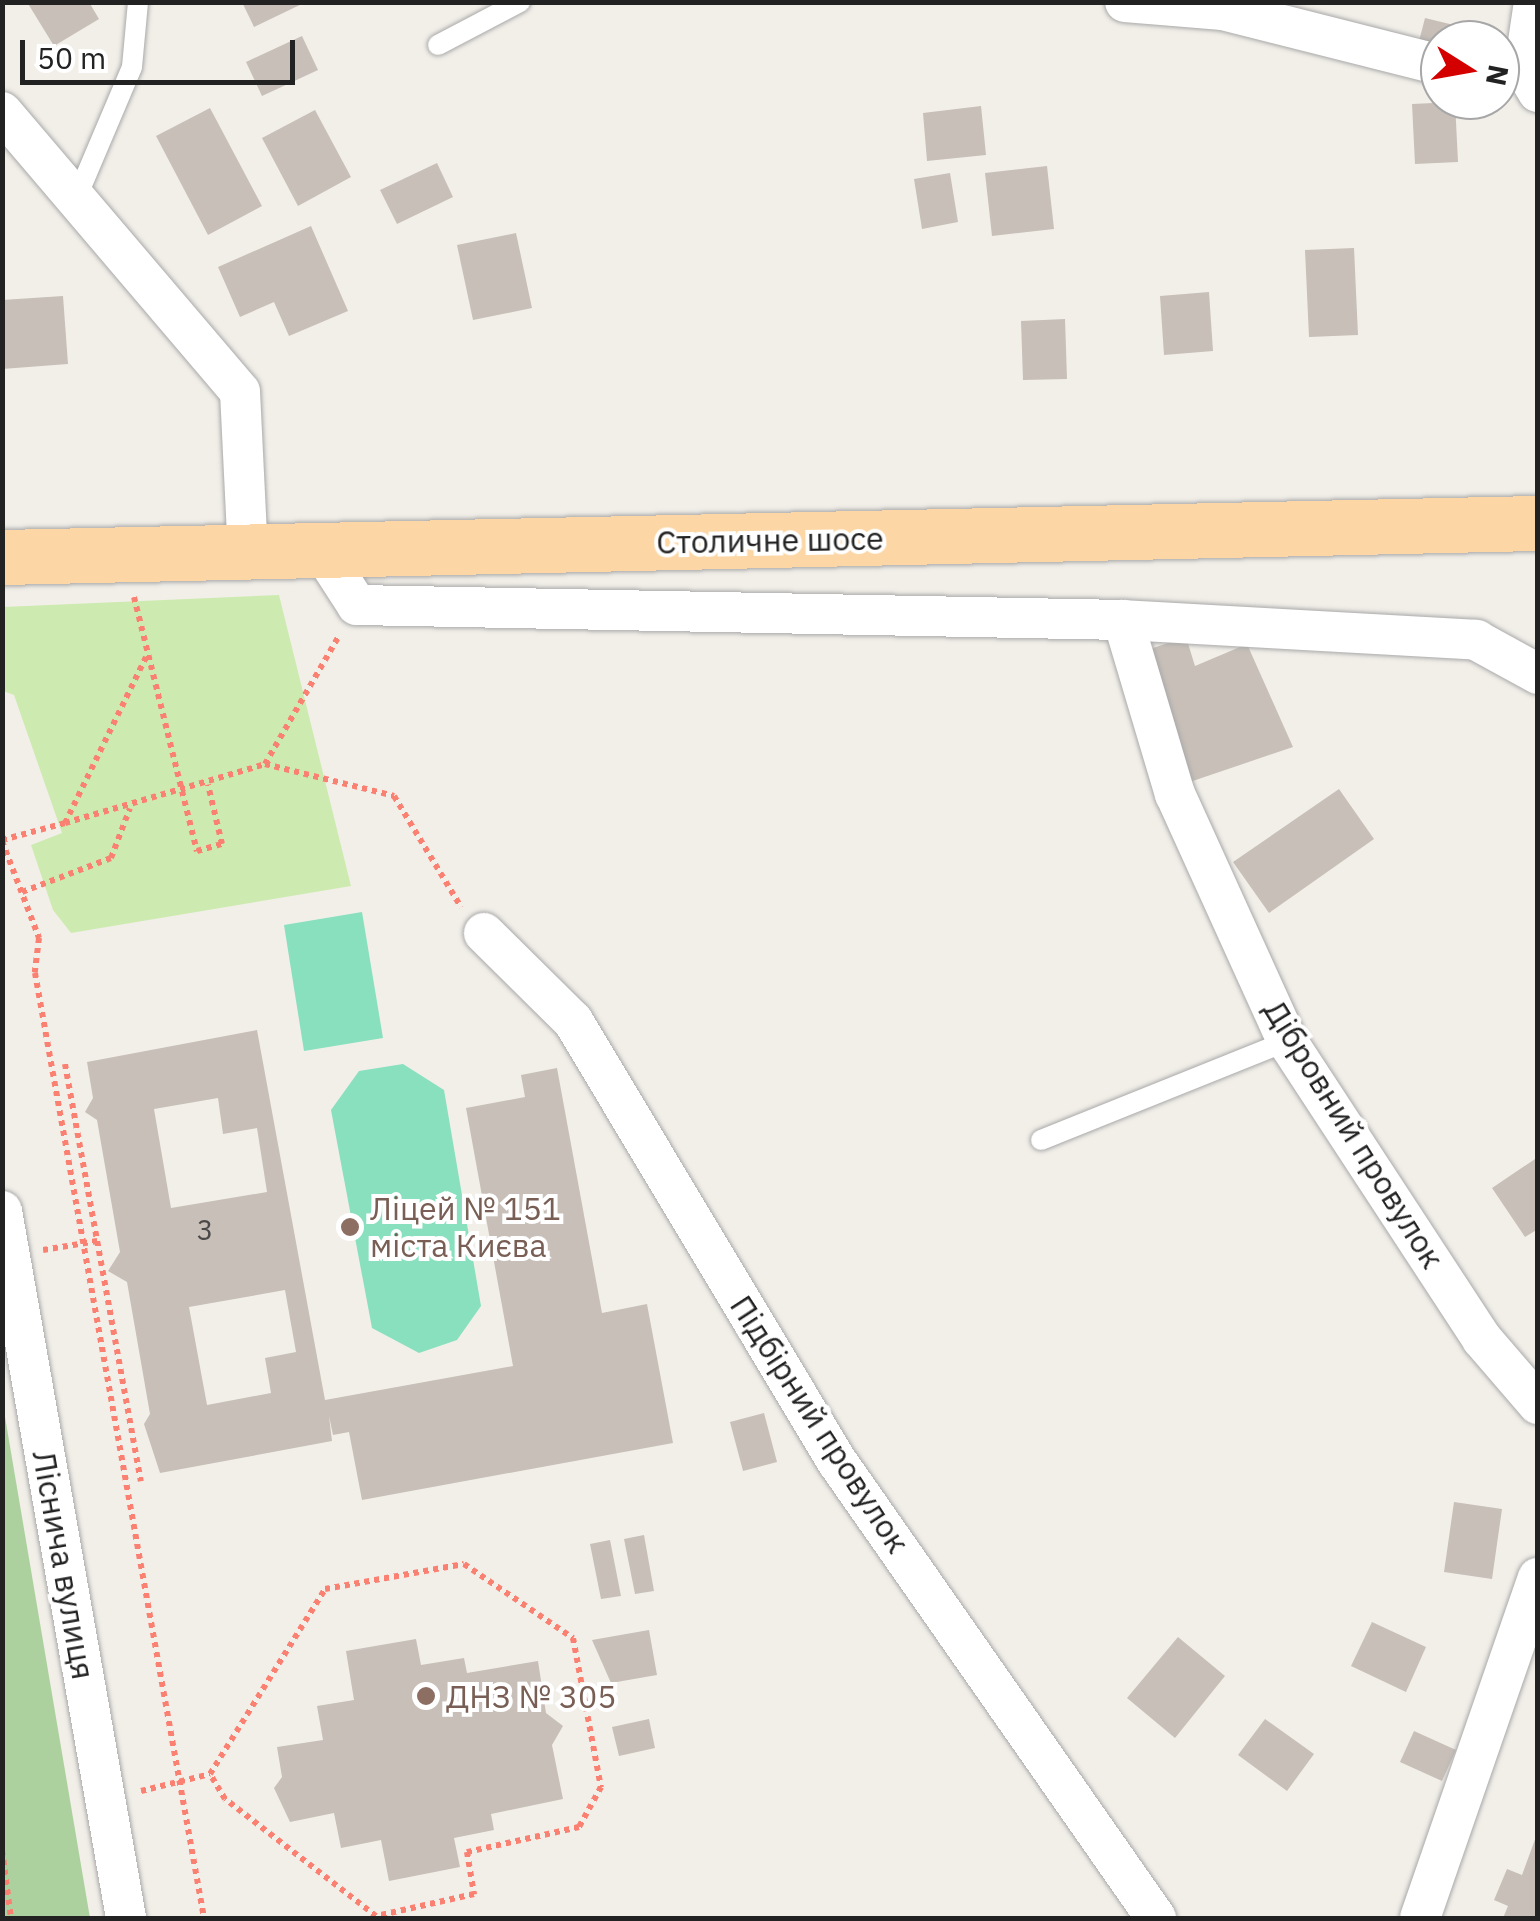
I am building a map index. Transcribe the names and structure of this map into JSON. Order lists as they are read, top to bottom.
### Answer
{
  "streets": {
    "main road": ["Столичне шосе"],
    "street": ["Дібровний провулок", "Підбірний провулок", "Ліснича вулиця"]
  },
  "places": ["Ліцей № 151 міста Києва", "ДНЗ № 305"],
  "house_numbers": ["3"],
  "scale_bar": "50 m",
  "north": "right"
}
